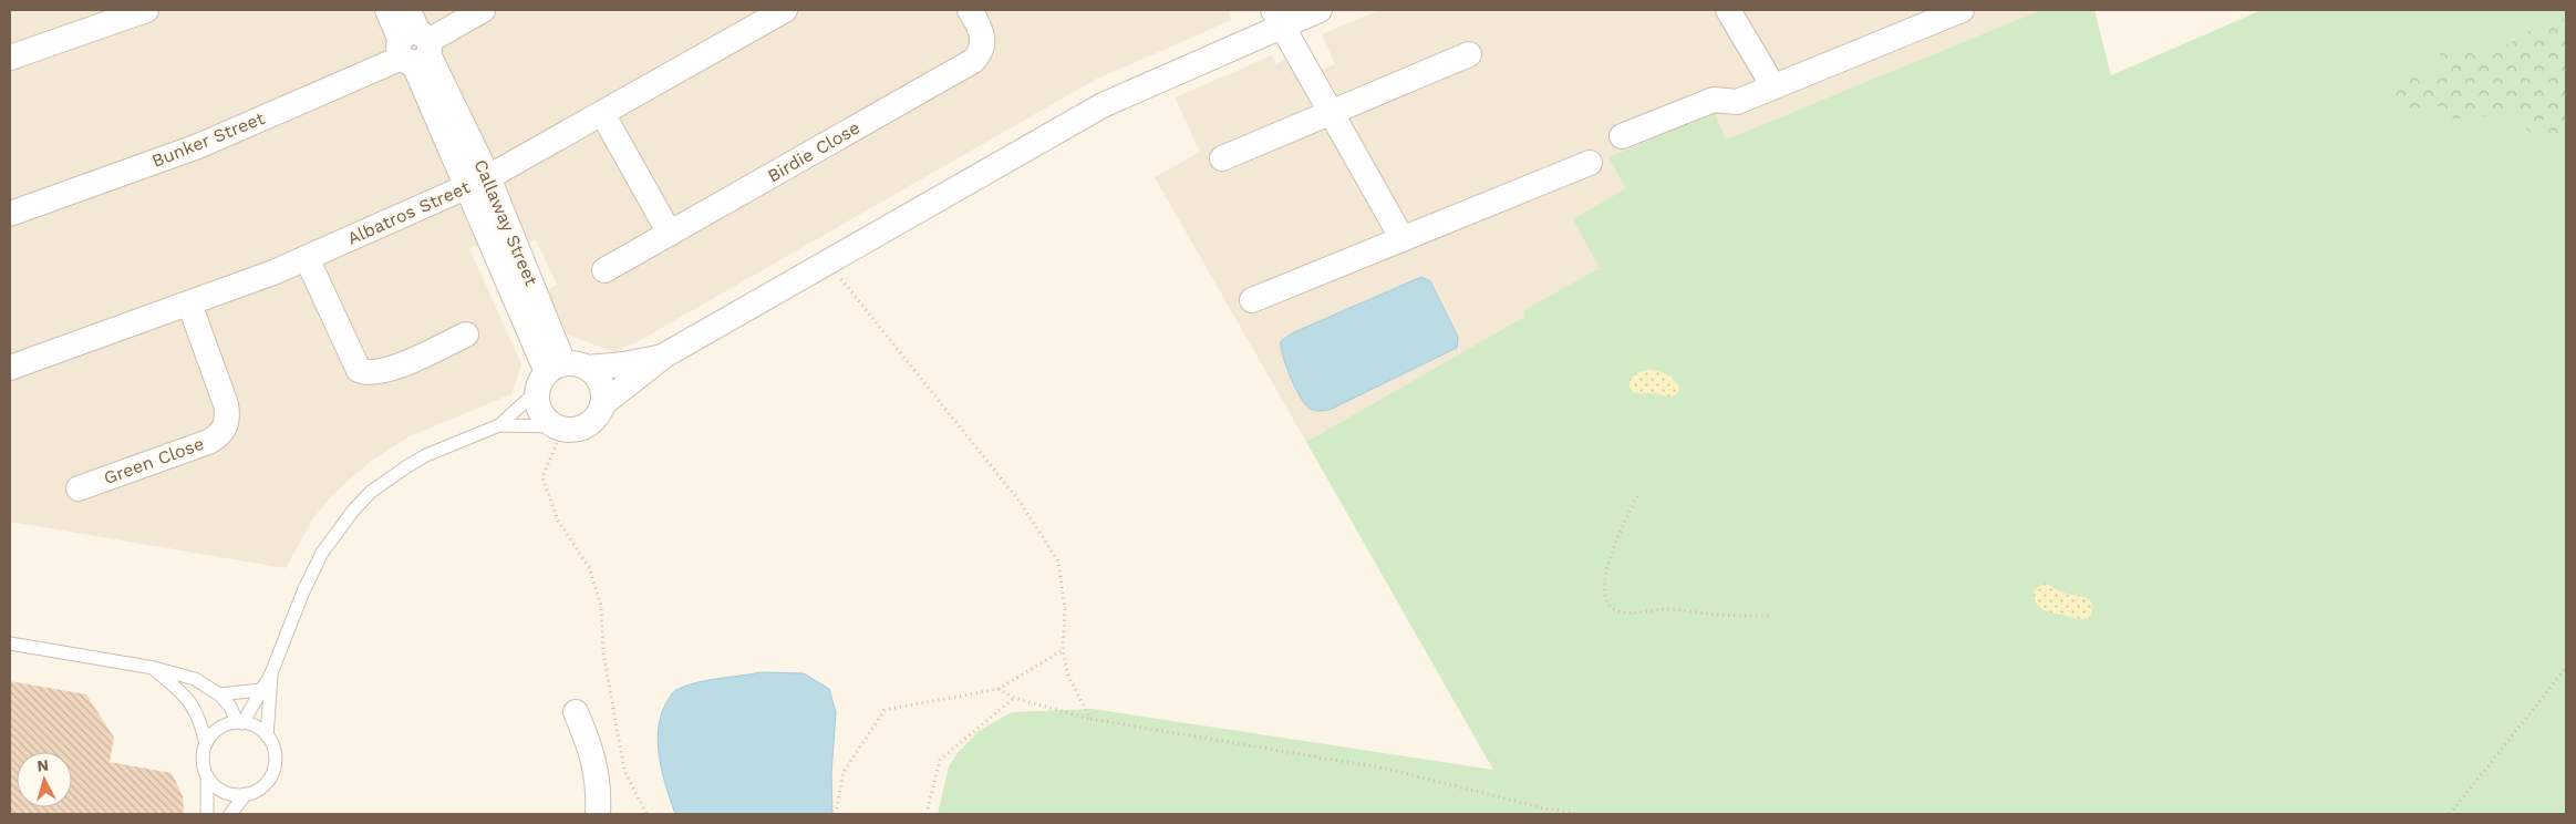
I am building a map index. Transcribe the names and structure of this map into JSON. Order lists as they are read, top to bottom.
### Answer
{
  "streets": {
    "street": [
      "Bunker Street",
      "Birdie Close",
      "Albatros Street",
      "Callaway Street",
      "Green Close"
    ]
  },
  "crossings": [
    ["Bunker Street", "Callaway Street"],
    ["Albatros Street", "Callaway Street"],
    ["Albatros Street", "Green Close"]
  ],
  "north": "top"
}
